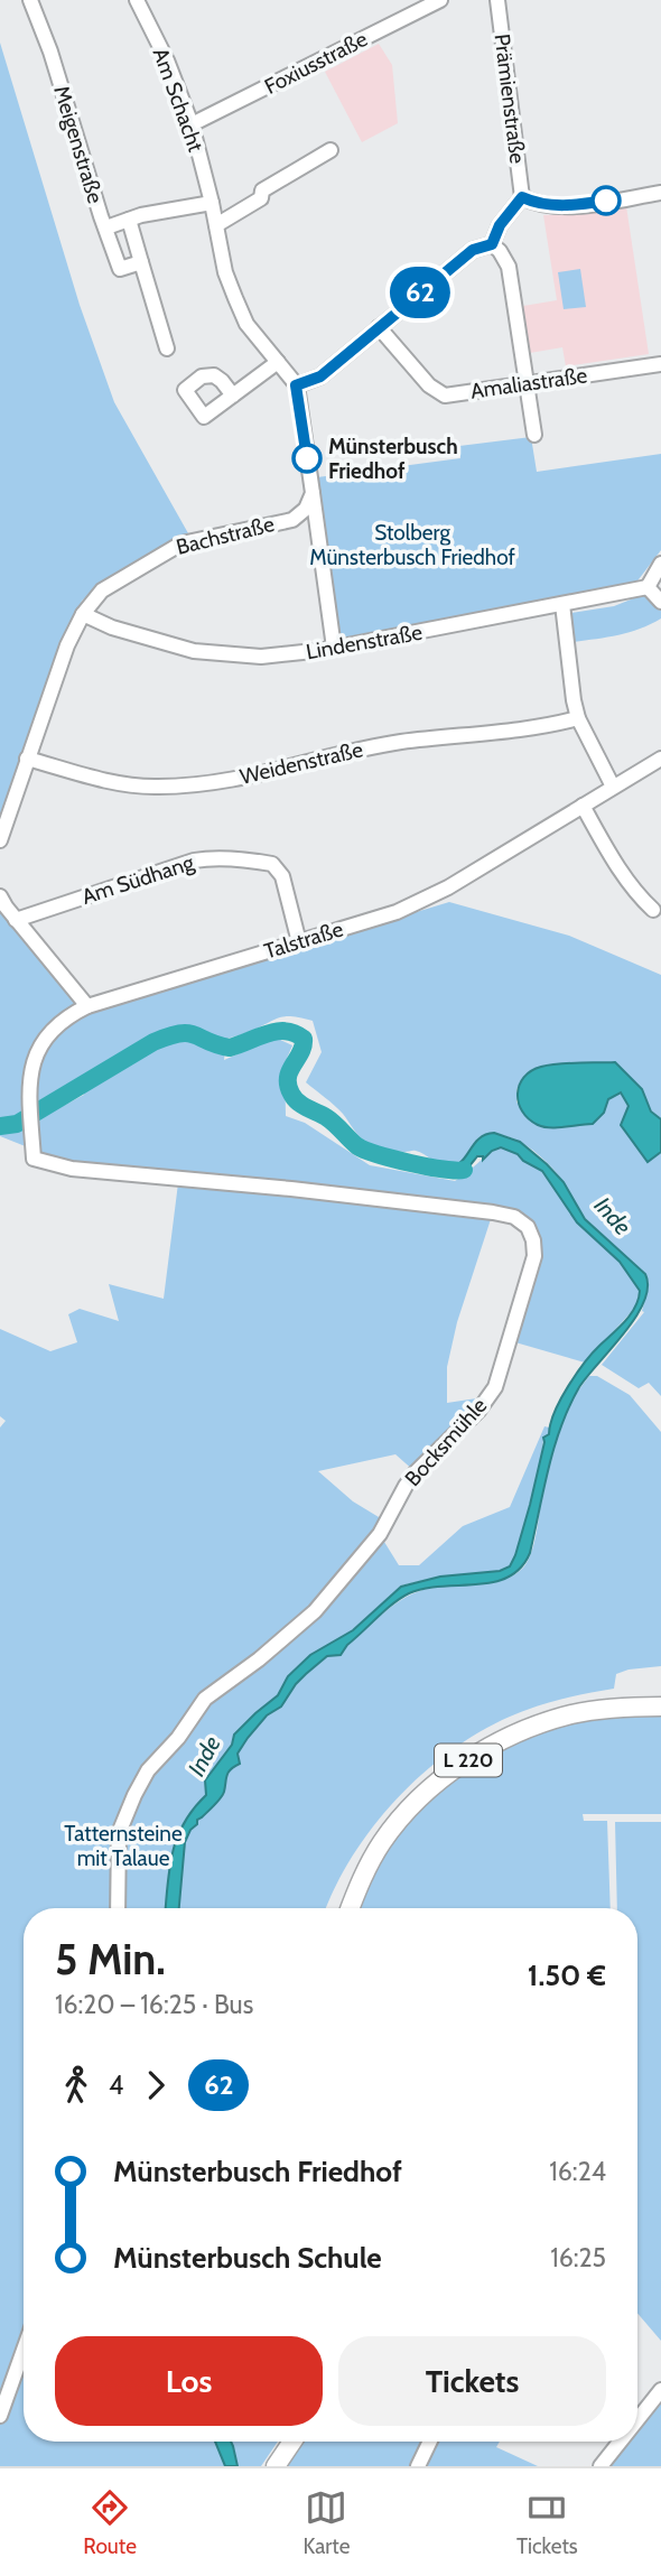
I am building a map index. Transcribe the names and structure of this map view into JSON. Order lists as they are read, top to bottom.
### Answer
{
  "streets": {
    "main road": ["L 220"],
    "street": [
      "Foxiusstraße",
      "Prämienstraße",
      "Am Schacht",
      "Meigenstraße",
      "Amaliastraße",
      "Bachstraße",
      "Lindenstraße",
      "Weidenstraße",
      "Am Südhang",
      "Talstraße",
      "Bocksmühle"
    ]
  },
  "crossings": [
    ["Foxiusstraße", "Am Schacht"],
    ["Bachstraße", "Lindenstraße"],
    ["Bachstraße", "Weidenstraße"],
    ["Am Südhang", "Talstraße"],
    ["Talstraße", "Bocksmühle"]
  ],
  "water": ["Inde"],
  "parks": ["Stolberg Münsterbusch Friedhof", "Tatternsteine mit Talaue"],
  "places": ["Münsterbusch Friedhof"],
  "lines": ["bus line 62"],
  "page": {
    "on_map": "62",
    "heading": ["5 Min.", "16:20 – 16:25 · Bus", "1.50 €"],
    "legs": ["4", "62"],
    "list": [
      {
        "name": "Münsterbusch Friedhof",
        "value": "16:24"
      },
      {
        "name": "Münsterbusch Schule",
        "value": "16:25"
      }
    ],
    "buttons": ["Los", "Tickets"],
    "tabs": ["Route", "Karte", "Tickets"]
  }
}
